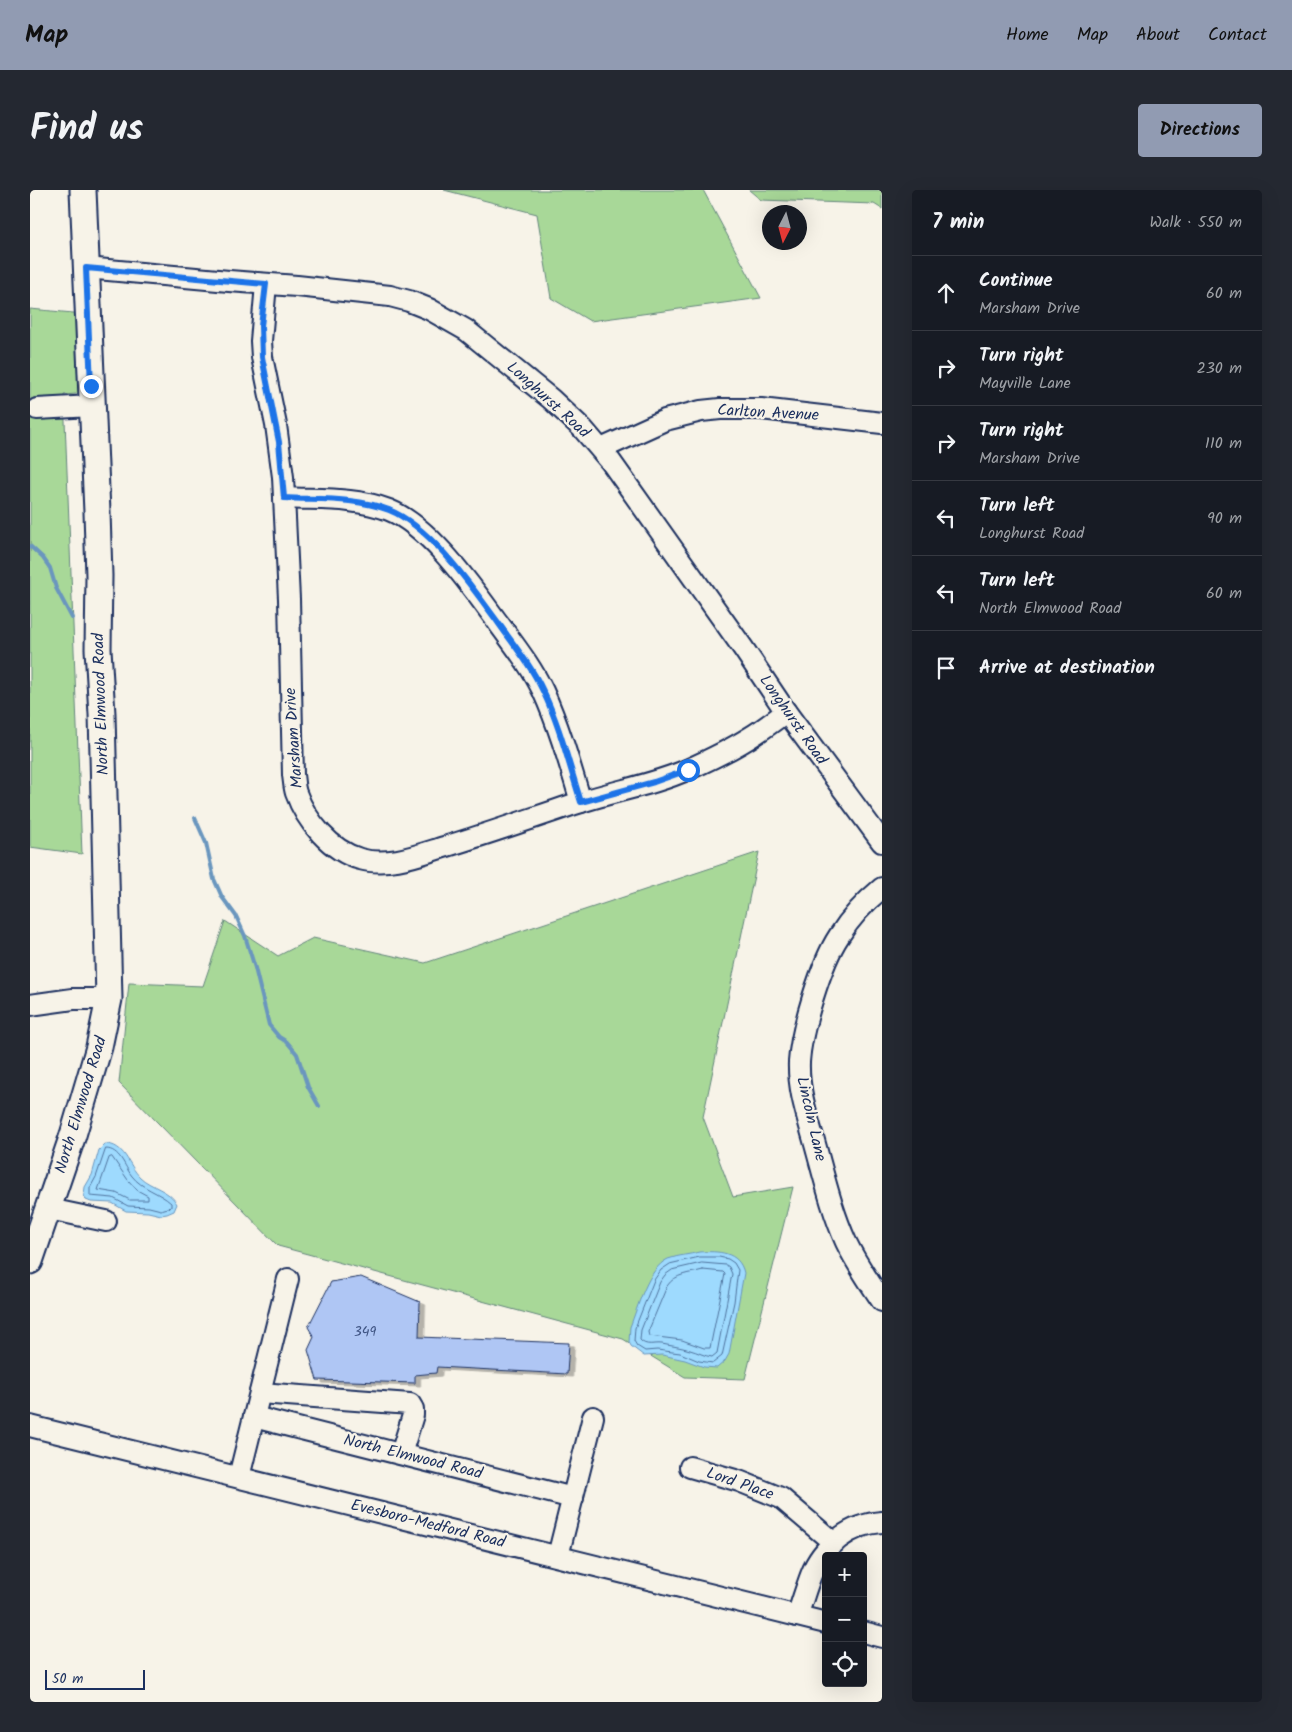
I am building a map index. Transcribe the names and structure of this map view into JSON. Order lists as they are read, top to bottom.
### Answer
{
  "streets": {
    "main road": ["North Elmwood Road"],
    "street": [
      "Longhurst Road",
      "Carlton Avenue",
      "Marsham Drive",
      "Lincoln Lane",
      "Lord Place",
      "Evesboro-Medford Road"
    ]
  },
  "crossings": [
    ["Longhurst Road", "Carlton Avenue"],
    ["Longhurst Road", "North Elmwood Road"],
    ["Longhurst Road", "Marsham Drive"]
  ],
  "house_numbers": ["349"],
  "scale_bar": "50 m",
  "north": "bottom",
  "page": {
    "header": "Map",
    "nav": [
      "Home",
      "Map",
      "About",
      "Contact"
    ],
    "title": "Find us",
    "buttons": "Directions",
    "heading": ["7 min", "Walk · 550 m"],
    "list": [
      ["Continue", "Marsham Drive", "60 m"],
      ["Turn right", "Mayville Lane", "230 m"],
      ["Turn right", "Marsham Drive", "110 m"],
      ["Turn left", "Longhurst Road", "90 m"],
      ["Turn left", "North Elmwood Road", "60 m"],
      "Arrive at destination"
    ],
    "map_buttons": ["+", "−"],
    "scale": "50 m"
  }
}
